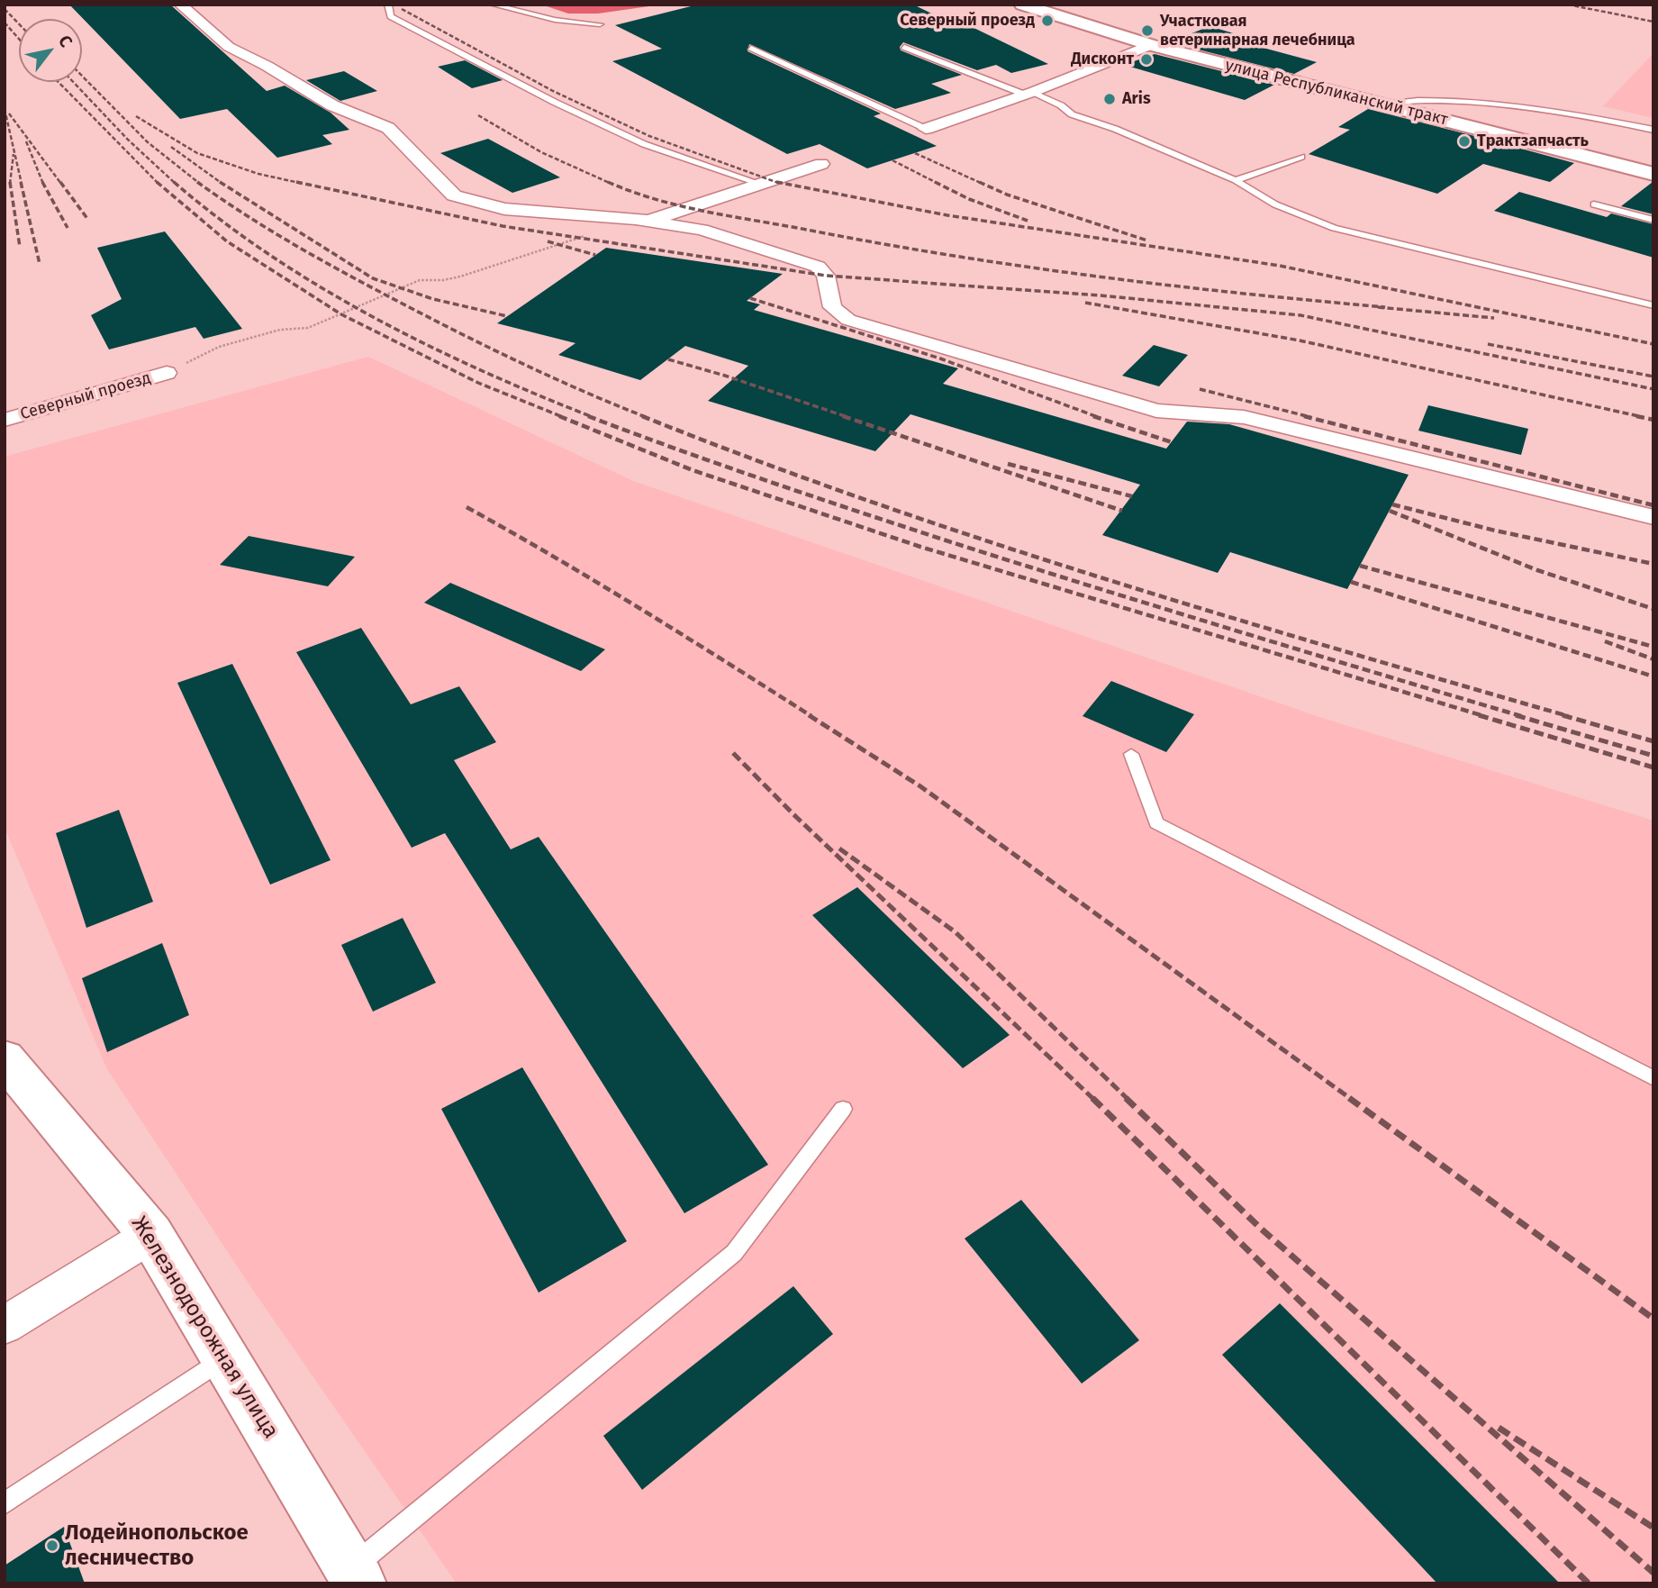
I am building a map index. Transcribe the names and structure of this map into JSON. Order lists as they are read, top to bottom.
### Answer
{
  "streets": {
    "main road": ["улица Республиканский тракт", "Железнодорожная улица"],
    "street": ["Северный проезд"]
  },
  "places": [
    "Северный проезд",
    "Участковая ветеринарная лечебница",
    "Дисконт",
    "Aris",
    "Трактзапчасть",
    "Лодейнопольское лесничество"
  ],
  "north": "top right"
}
